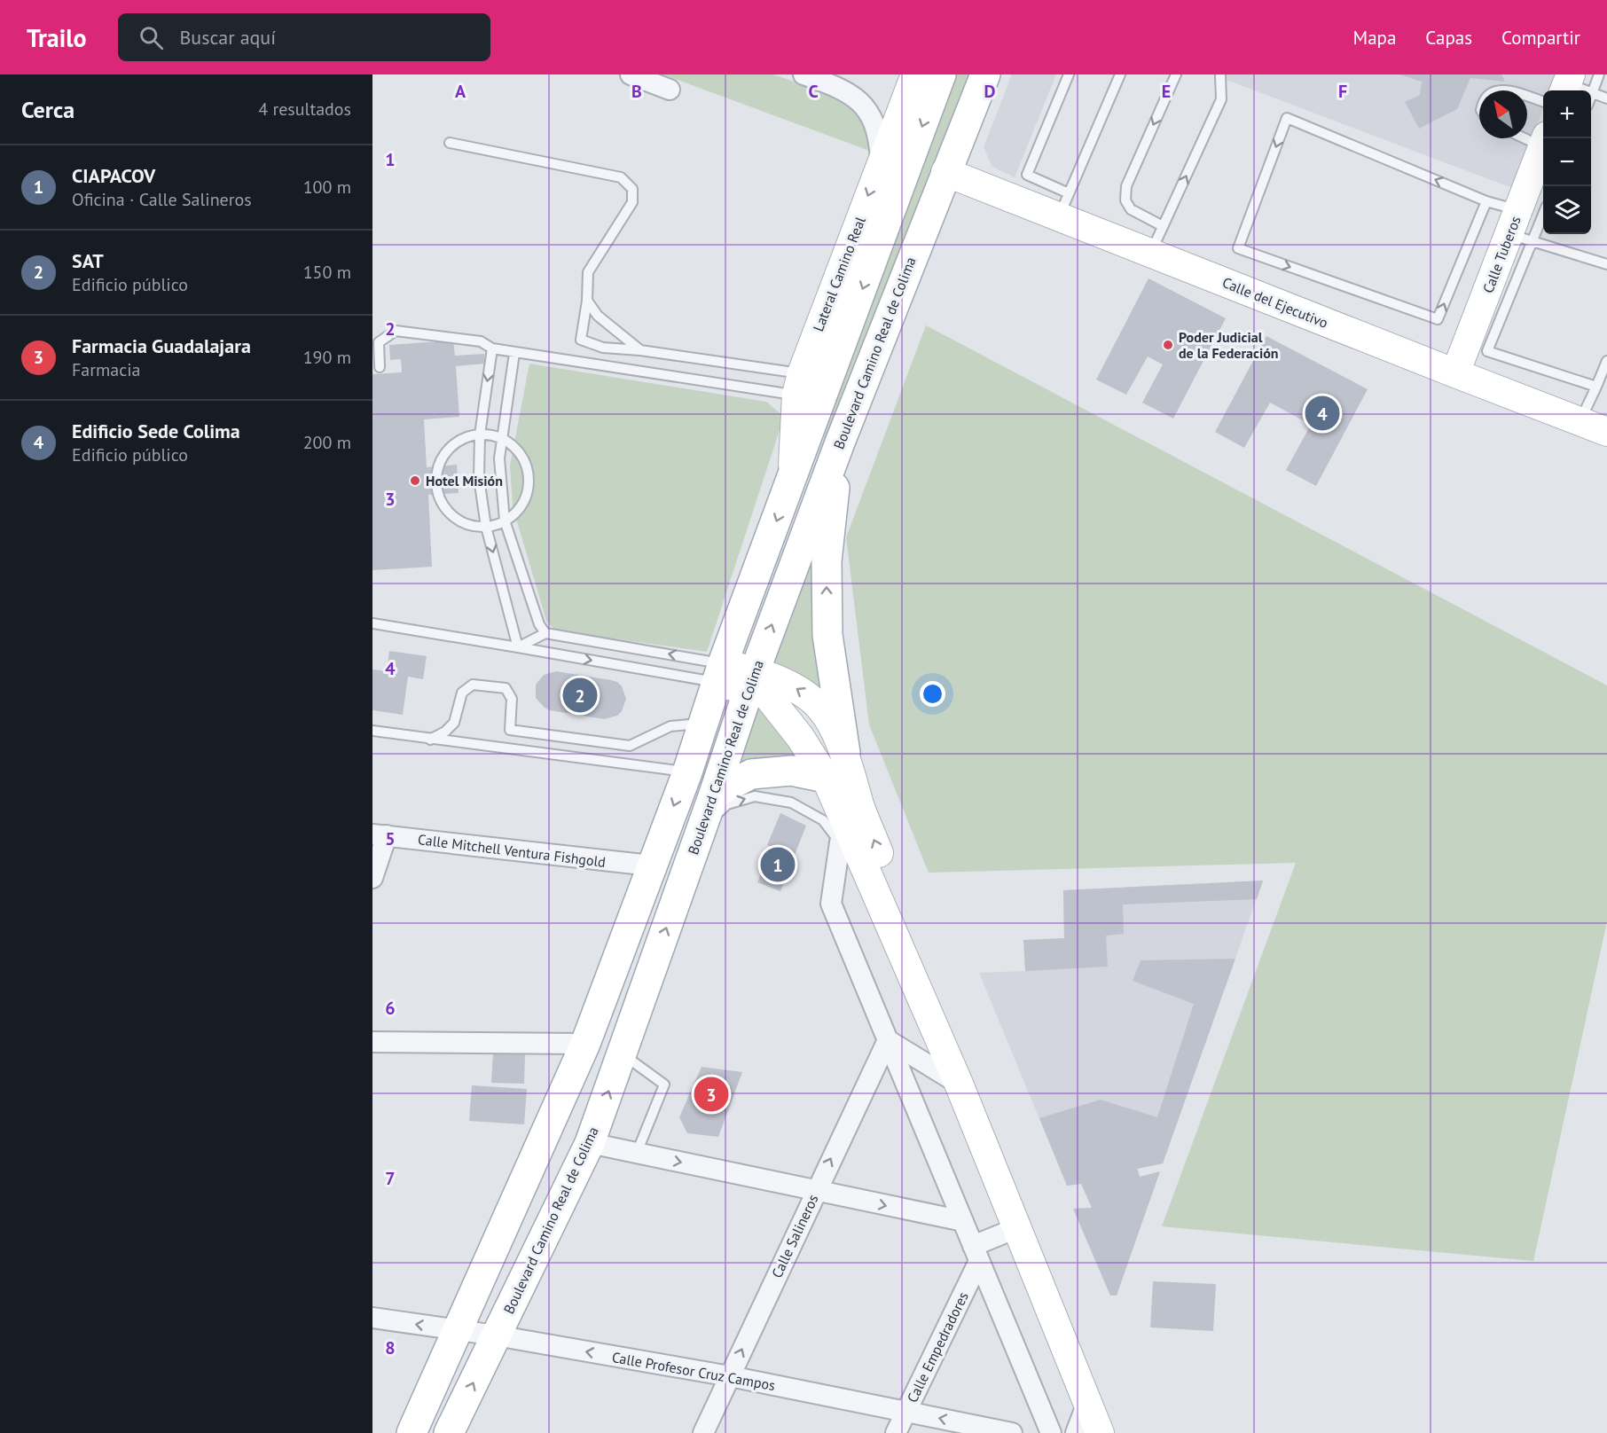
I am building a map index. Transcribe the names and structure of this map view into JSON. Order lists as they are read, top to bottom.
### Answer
{
  "streets": {
    "main road": ["Boulevard Camino Real de Colima"],
    "street": [
      "Calle Tuberos",
      "Lateral Camino Real",
      "Calle del Ejecutivo",
      "Calle Mitchell Ventura Fishgold",
      "Calle Salineros",
      "Calle Empedradores",
      "Calle Profesor Cruz Campos"
    ]
  },
  "crossings": [
    ["Calle Tuberos", "Calle del Ejecutivo"],
    ["Calle del Ejecutivo", "Boulevard Camino Real de Colima"],
    ["Boulevard Camino Real de Colima", "Calle Profesor Cruz Campos"],
    ["Calle Salineros", "Calle Profesor Cruz Campos"],
    ["Calle Empedradores", "Calle Profesor Cruz Campos"]
  ],
  "one_way": ["Lateral Camino Real", "Calle Salineros", "Calle Profesor Cruz Campos"],
  "places": ["Poder Judicial de la Federación", "Hotel Misión"],
  "north": "top left",
  "page": {
    "header": "Trailo",
    "search": "Buscar aquí",
    "nav": ["Mapa", "Capas", "Compartir"],
    "heading": ["Cerca", "4 resultados"],
    "map_buttons": ["+", "−"],
    "list": [
      {
        "mark": "1",
        "name": "CIAPACOV",
        "note": "Oficina · Calle Salineros",
        "value": "100 m"
      },
      {
        "mark": "2",
        "name": "SAT",
        "note": "Edificio público",
        "value": "150 m"
      },
      {
        "mark": "3",
        "name": "Farmacia Guadalajara",
        "note": "Farmacia",
        "value": "190 m"
      },
      {
        "mark": "4",
        "name": "Edificio Sede Colima",
        "note": "Edificio público",
        "value": "200 m"
      }
    ],
    "pins": [
      "4",
      "2",
      "1",
      "3"
    ]
  },
  "grid": {
    "columns": [
      "A",
      "B",
      "C",
      "D",
      "E",
      "F"
    ],
    "rows": [
      "1",
      "2",
      "3",
      "4",
      "5",
      "6",
      "7",
      "8"
    ]
  }
}
